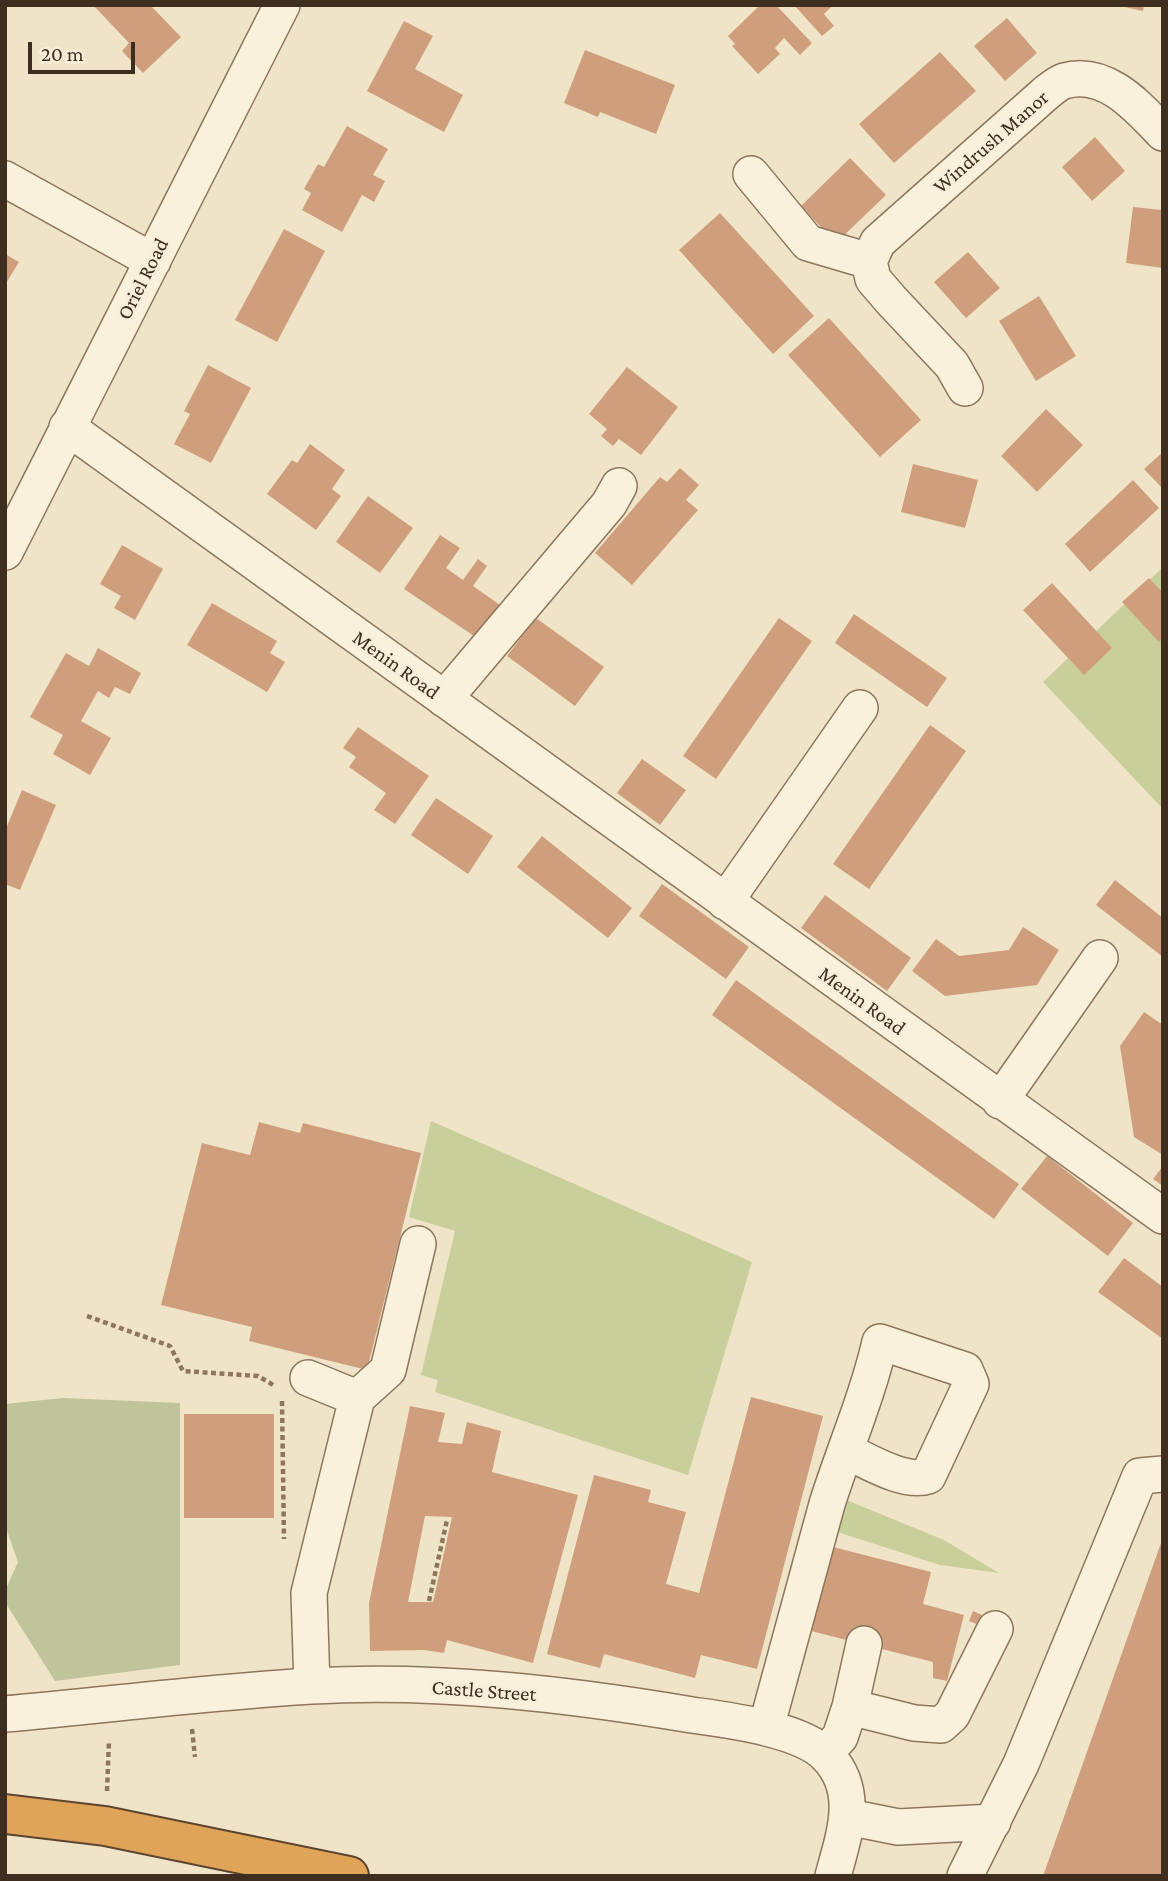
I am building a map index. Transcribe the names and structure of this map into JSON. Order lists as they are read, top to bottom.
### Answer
{
  "streets": {
    "street": [
      "Windrush Manor",
      "Oriel Road",
      "Menin Road",
      "Castle Street"
    ]
  },
  "crossings": [
    ["Oriel Road", "Menin Road"]
  ],
  "scale_bar": "20 m"
}
